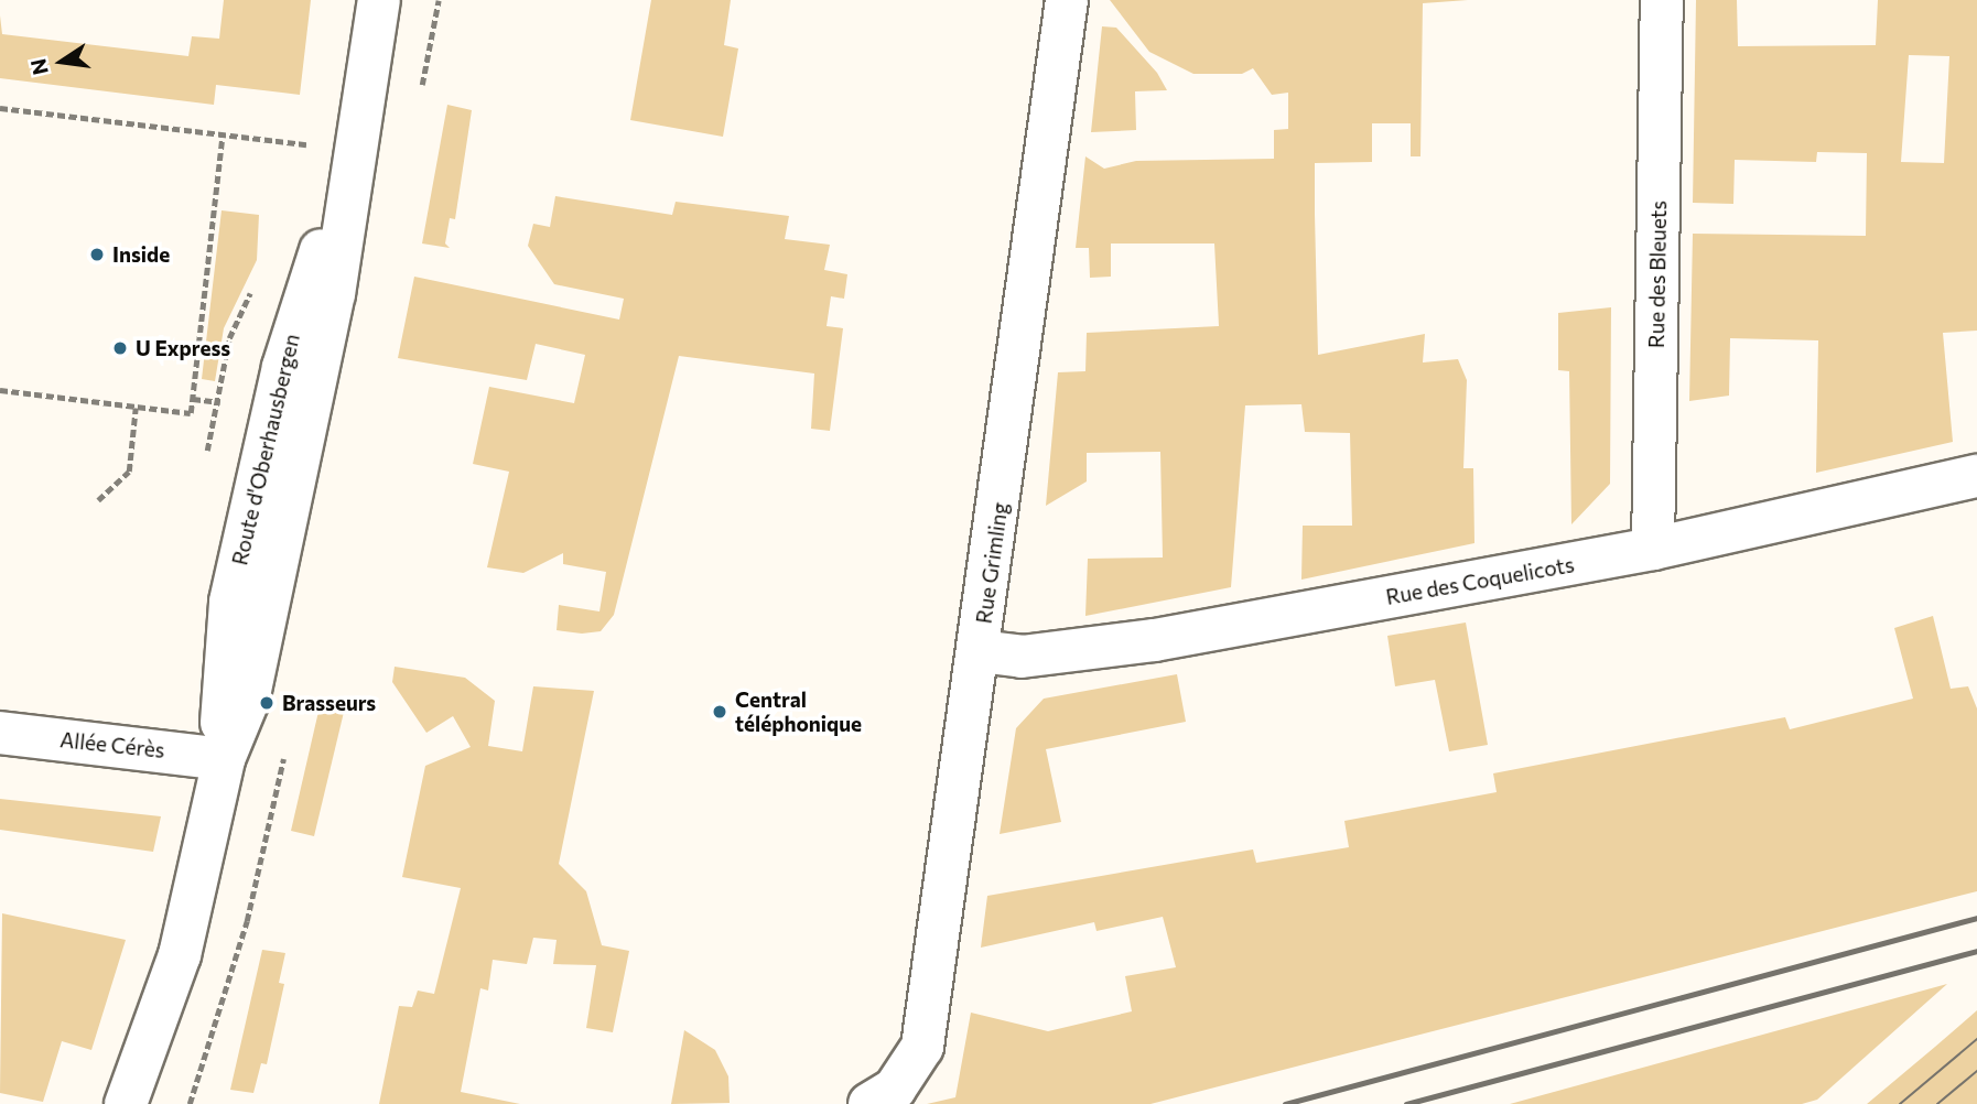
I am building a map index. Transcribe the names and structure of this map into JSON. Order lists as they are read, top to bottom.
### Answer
{
  "streets": {
    "street": [
      "Rue des Bleuets",
      "Route d'Oberhausbergen",
      "Rue Grimling",
      "Rue des Coquelicots",
      "Allée Cérès"
    ]
  },
  "crossings": [
    ["Rue des Bleuets", "Rue des Coquelicots"],
    ["Route d'Oberhausbergen", "Allée Cérès"],
    ["Rue Grimling", "Rue des Coquelicots"]
  ],
  "places": [
    "Inside",
    "U Express",
    "Brasseurs",
    "Central téléphonique"
  ],
  "north": "left"
}
